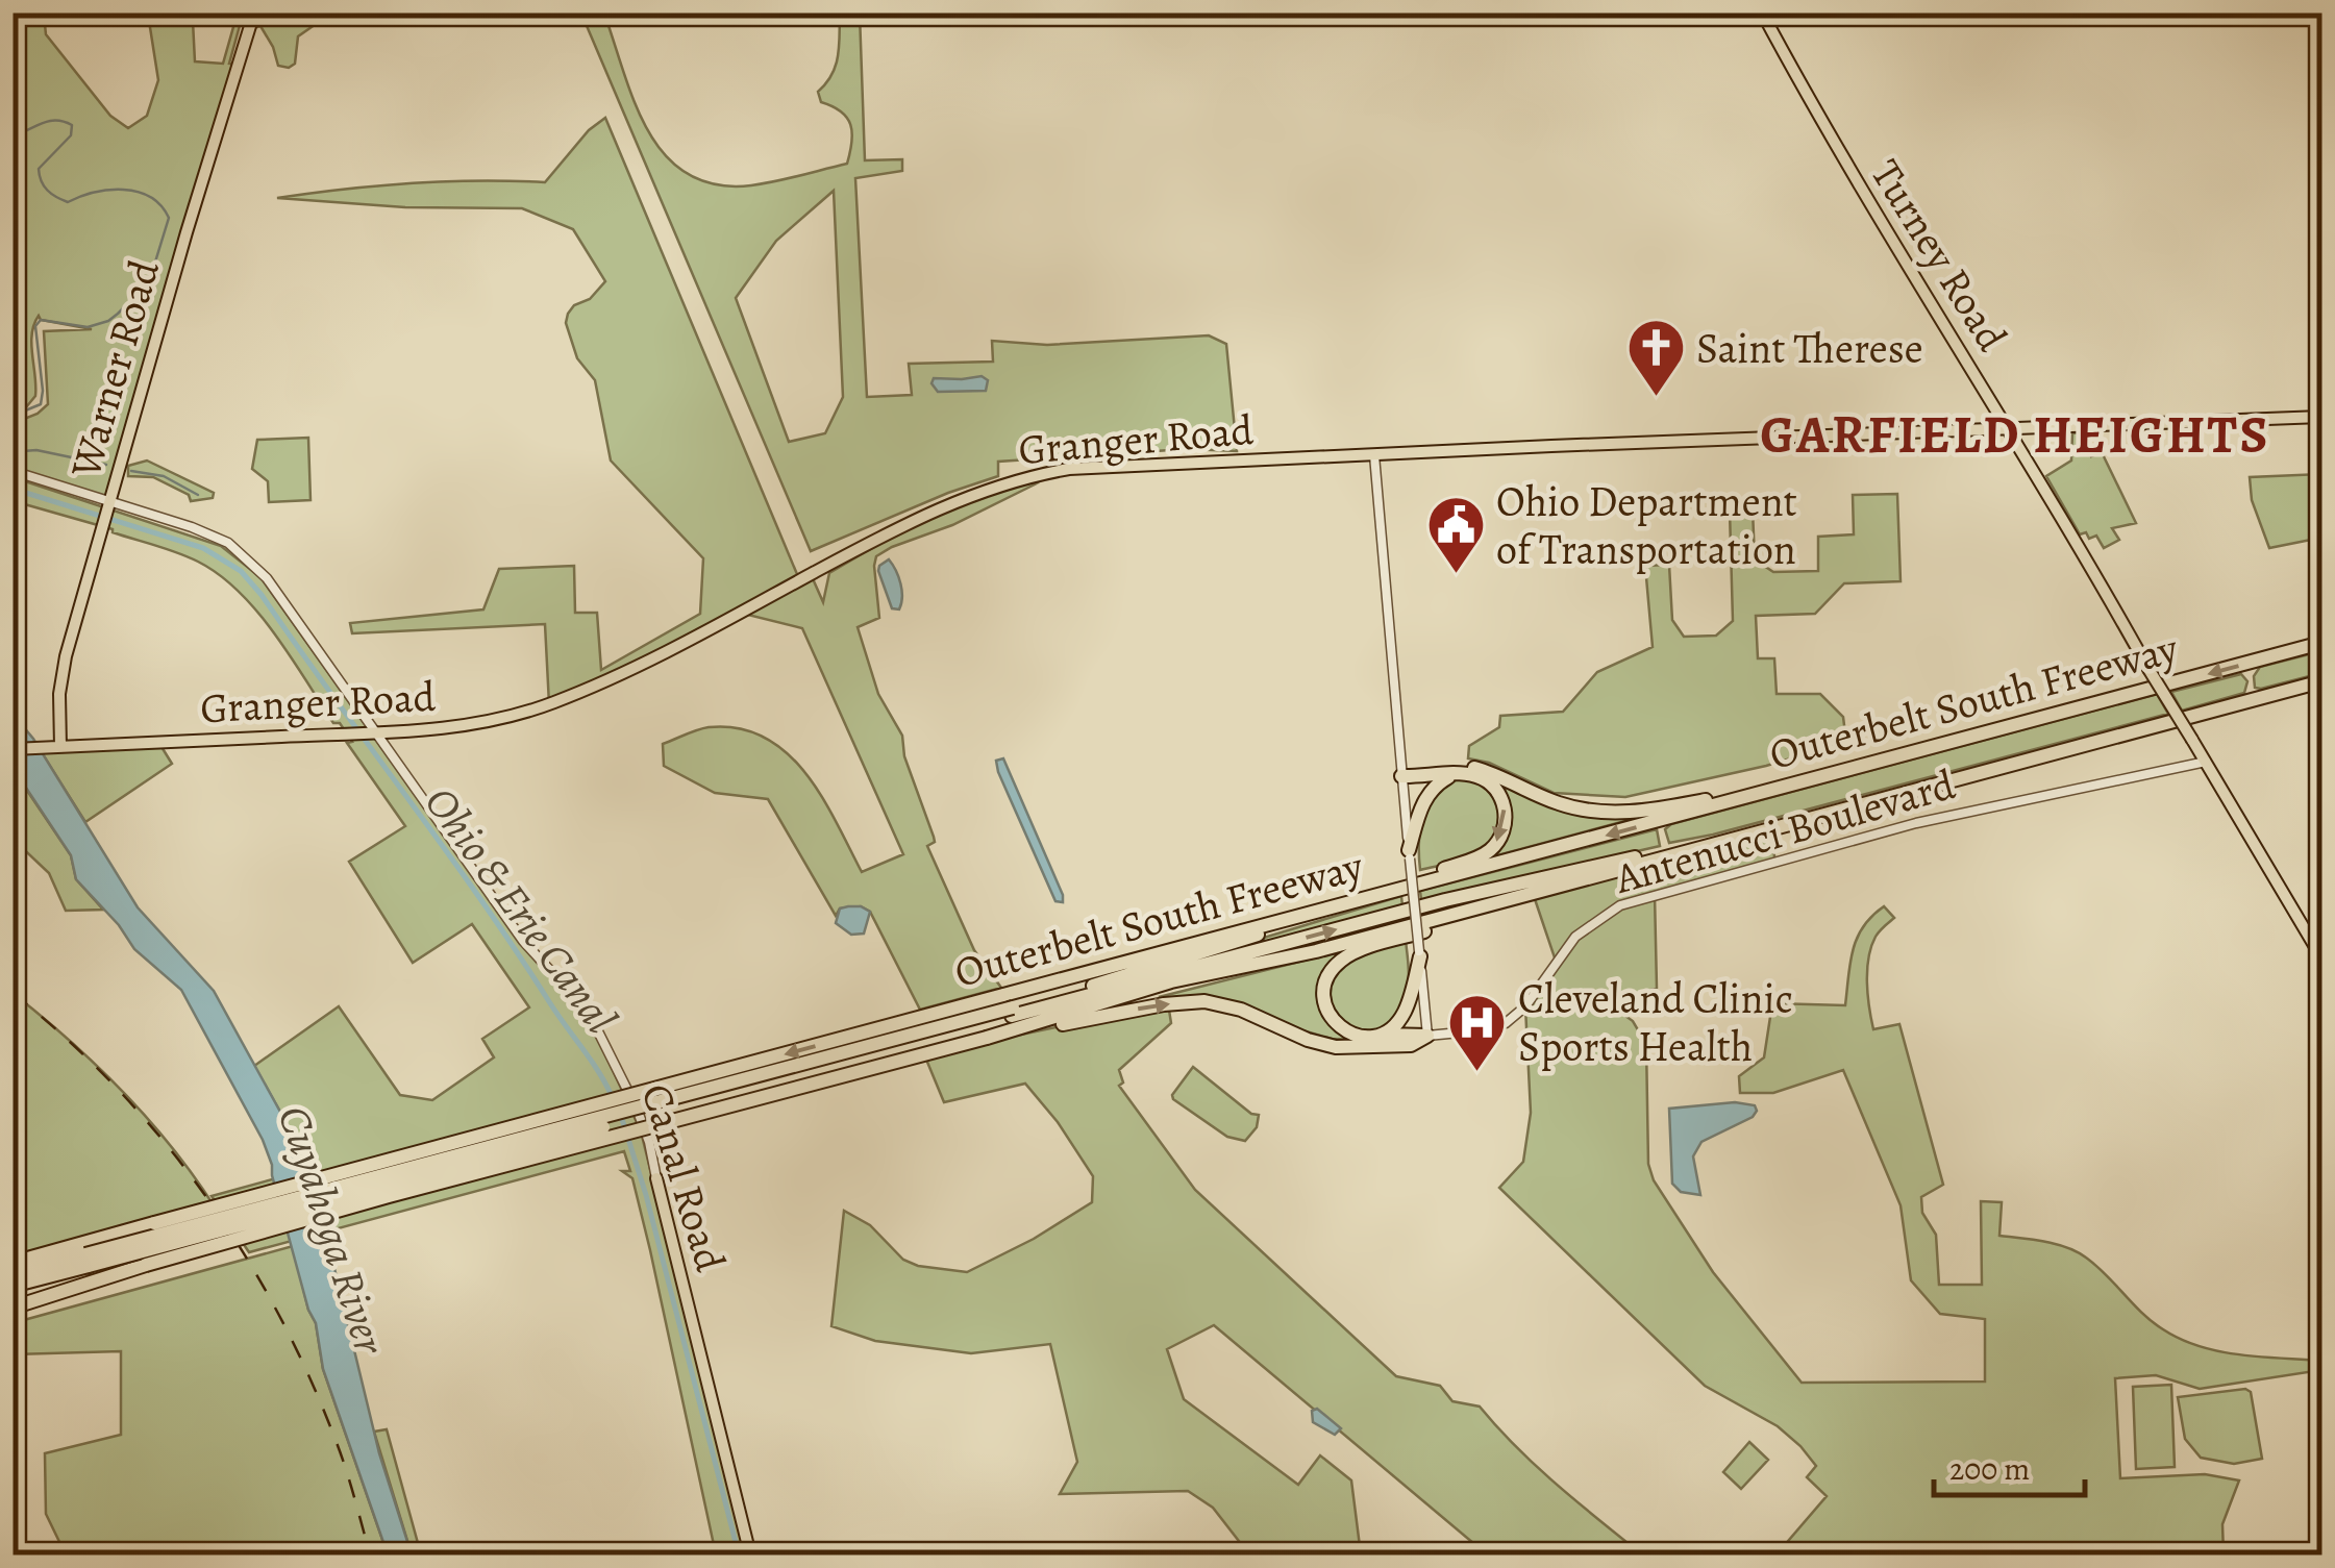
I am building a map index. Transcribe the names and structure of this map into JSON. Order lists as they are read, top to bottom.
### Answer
{
  "streets": {
    "highway": ["Outerbelt South Freeway"],
    "main road": [
      "Turney Road",
      "Warner Road",
      "Granger Road",
      "Canal Road"
    ],
    "street": ["Antenucci Boulevard"]
  },
  "crossings": [
    ["Turney Road", "Granger Road"],
    ["Turney Road", "Antenucci Boulevard"],
    ["Warner Road", "Granger Road"],
    ["Warner Road", "Canal Road"],
    ["Granger Road", "Canal Road"]
  ],
  "districts": ["GARFIELD HEIGHTS"],
  "water": ["Ohio & Erie Canal", "Cuyahoga River"],
  "places": {
    "church": ["Saint Therese"],
    "public building": ["Ohio Department of Transportation"],
    "hospital": ["Cleveland Clinic Sports Health"]
  },
  "scale_bar": "200 m"
}
